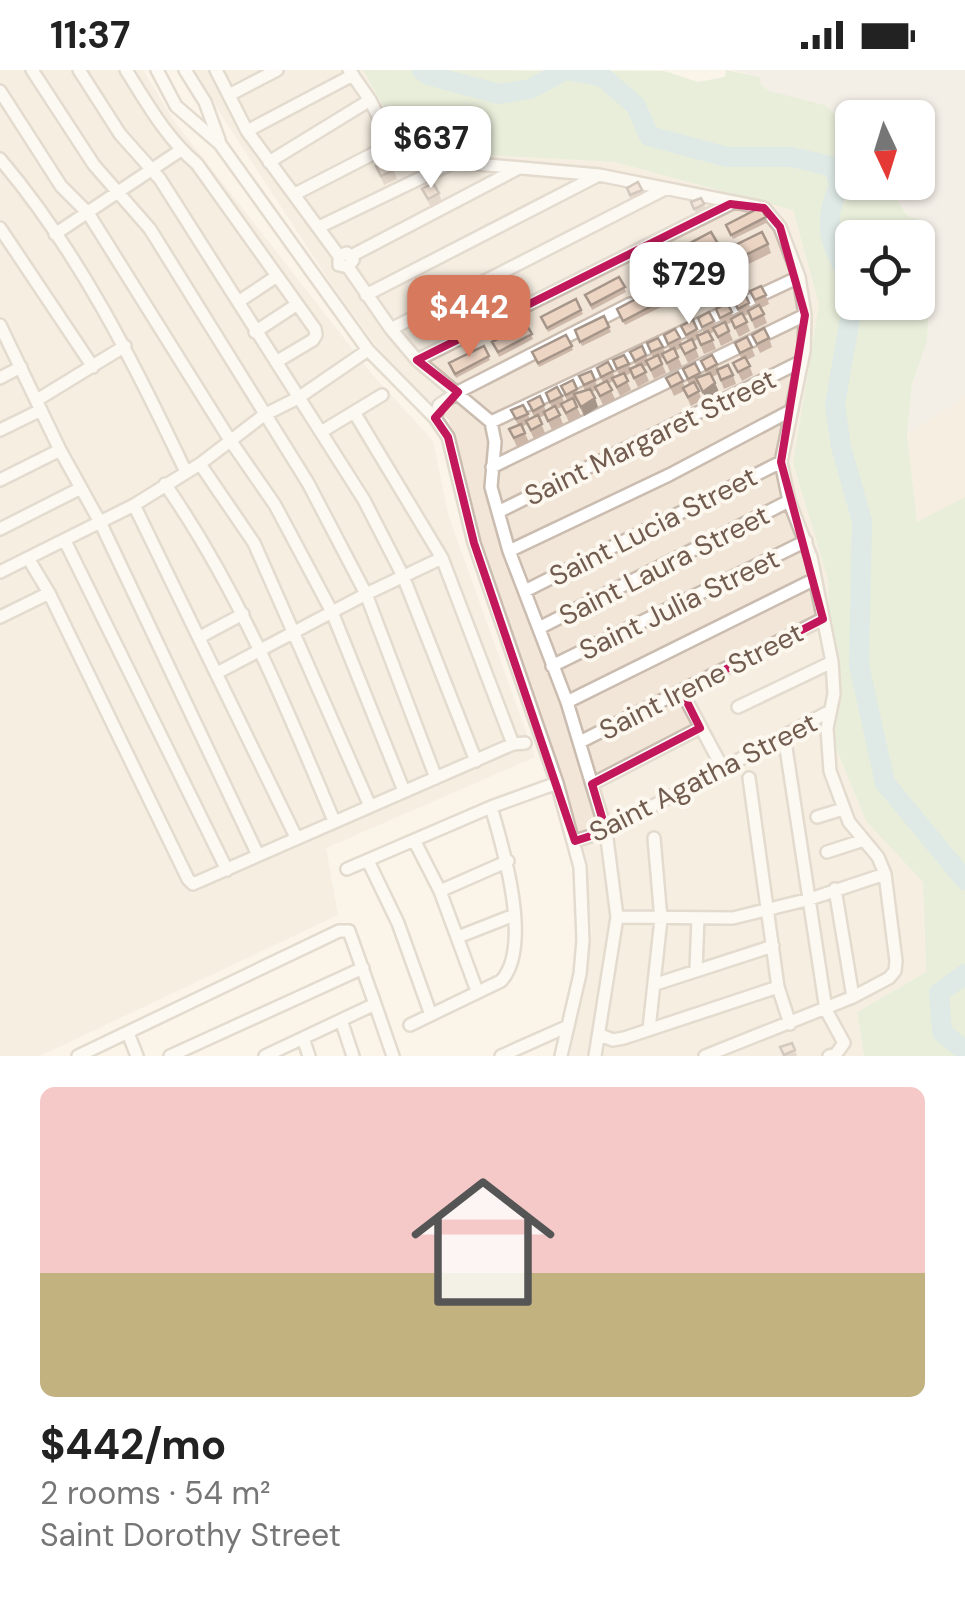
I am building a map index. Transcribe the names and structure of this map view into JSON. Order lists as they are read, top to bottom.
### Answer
{
  "streets": {
    "street": [
      "Saint Margaret Street",
      "Saint Lucia Street",
      "Saint Laura Street",
      "Saint Julia Street",
      "Saint Irene Street",
      "Saint Agatha Street"
    ]
  },
  "north": "bottom",
  "page": {
    "status": "11:37",
    "price": ["$637", "$729", "$442"],
    "list": [
      {
        "name": "$442/mo",
        "note": "2 rooms · 54 m² · Saint Dorothy Street"
      }
    ]
  }
}
